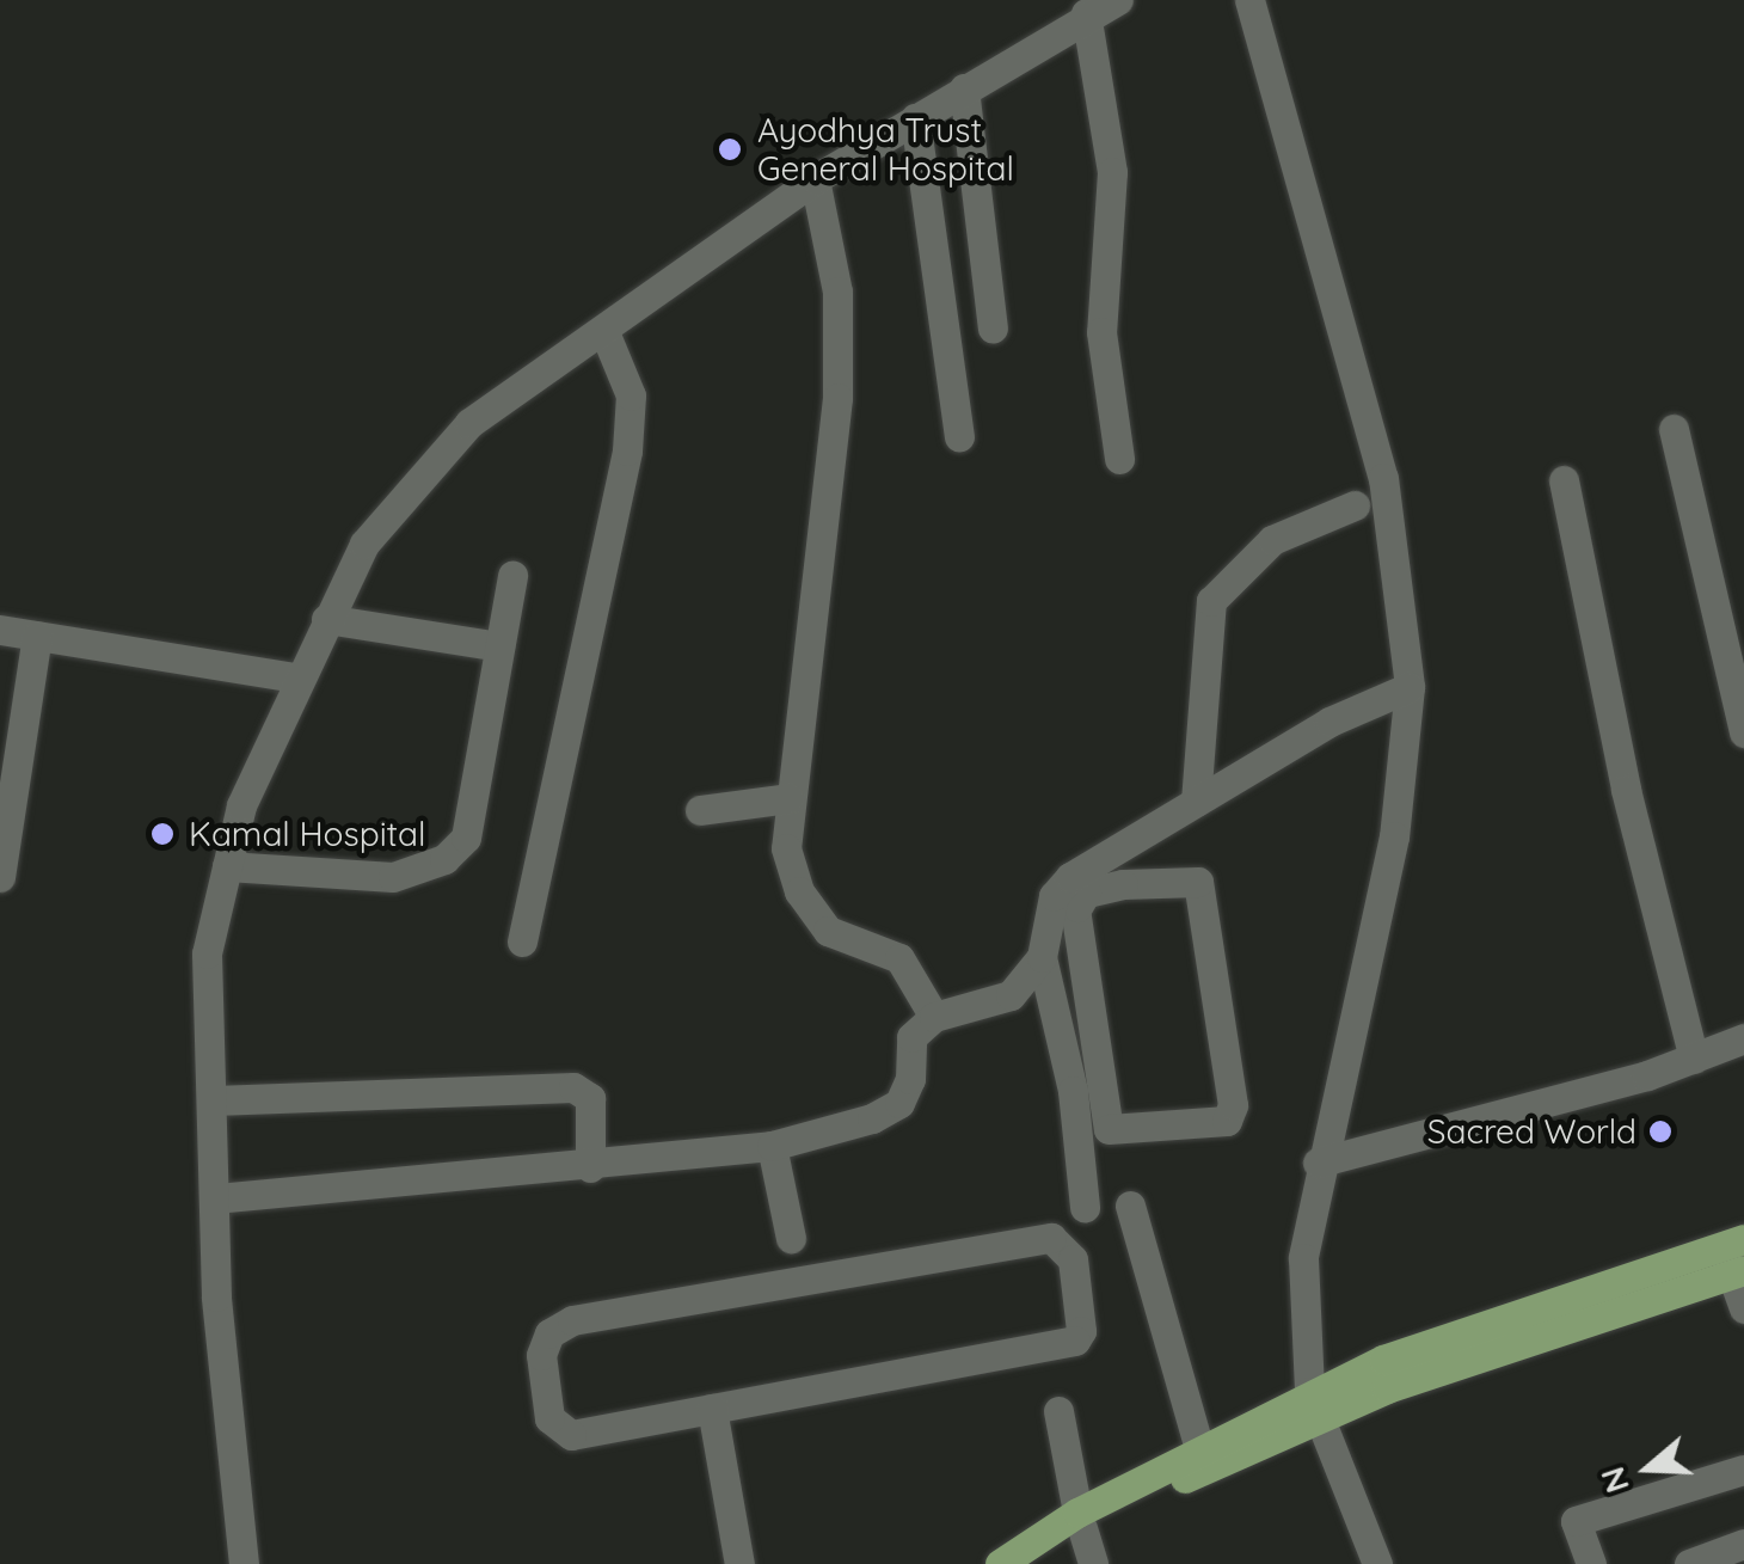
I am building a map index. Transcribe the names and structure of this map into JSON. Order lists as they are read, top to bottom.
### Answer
{
  "places": ["Ayodhya Trust General Hospital", "Kamal Hospital", "Sacred World"],
  "north": "left"
}
